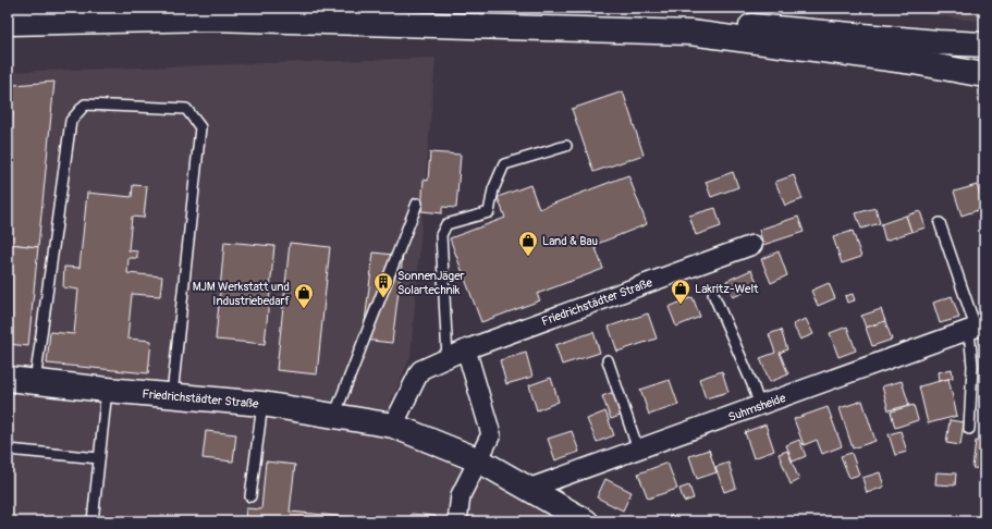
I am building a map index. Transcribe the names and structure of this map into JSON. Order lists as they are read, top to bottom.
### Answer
{
  "streets": {
    "main road": ["Friedrichstädter Straße"],
    "street": ["Suhmsheide"]
  },
  "crossings": [
    ["Friedrichstädter Straße", "Suhmsheide"]
  ],
  "places": {
    "shop": ["Land & Bau", "Lakritz-Welt", "MJM Werkstatt und Industriebedarf"],
    "building": ["SonnenJäger Solartechnik"]
  }
}
